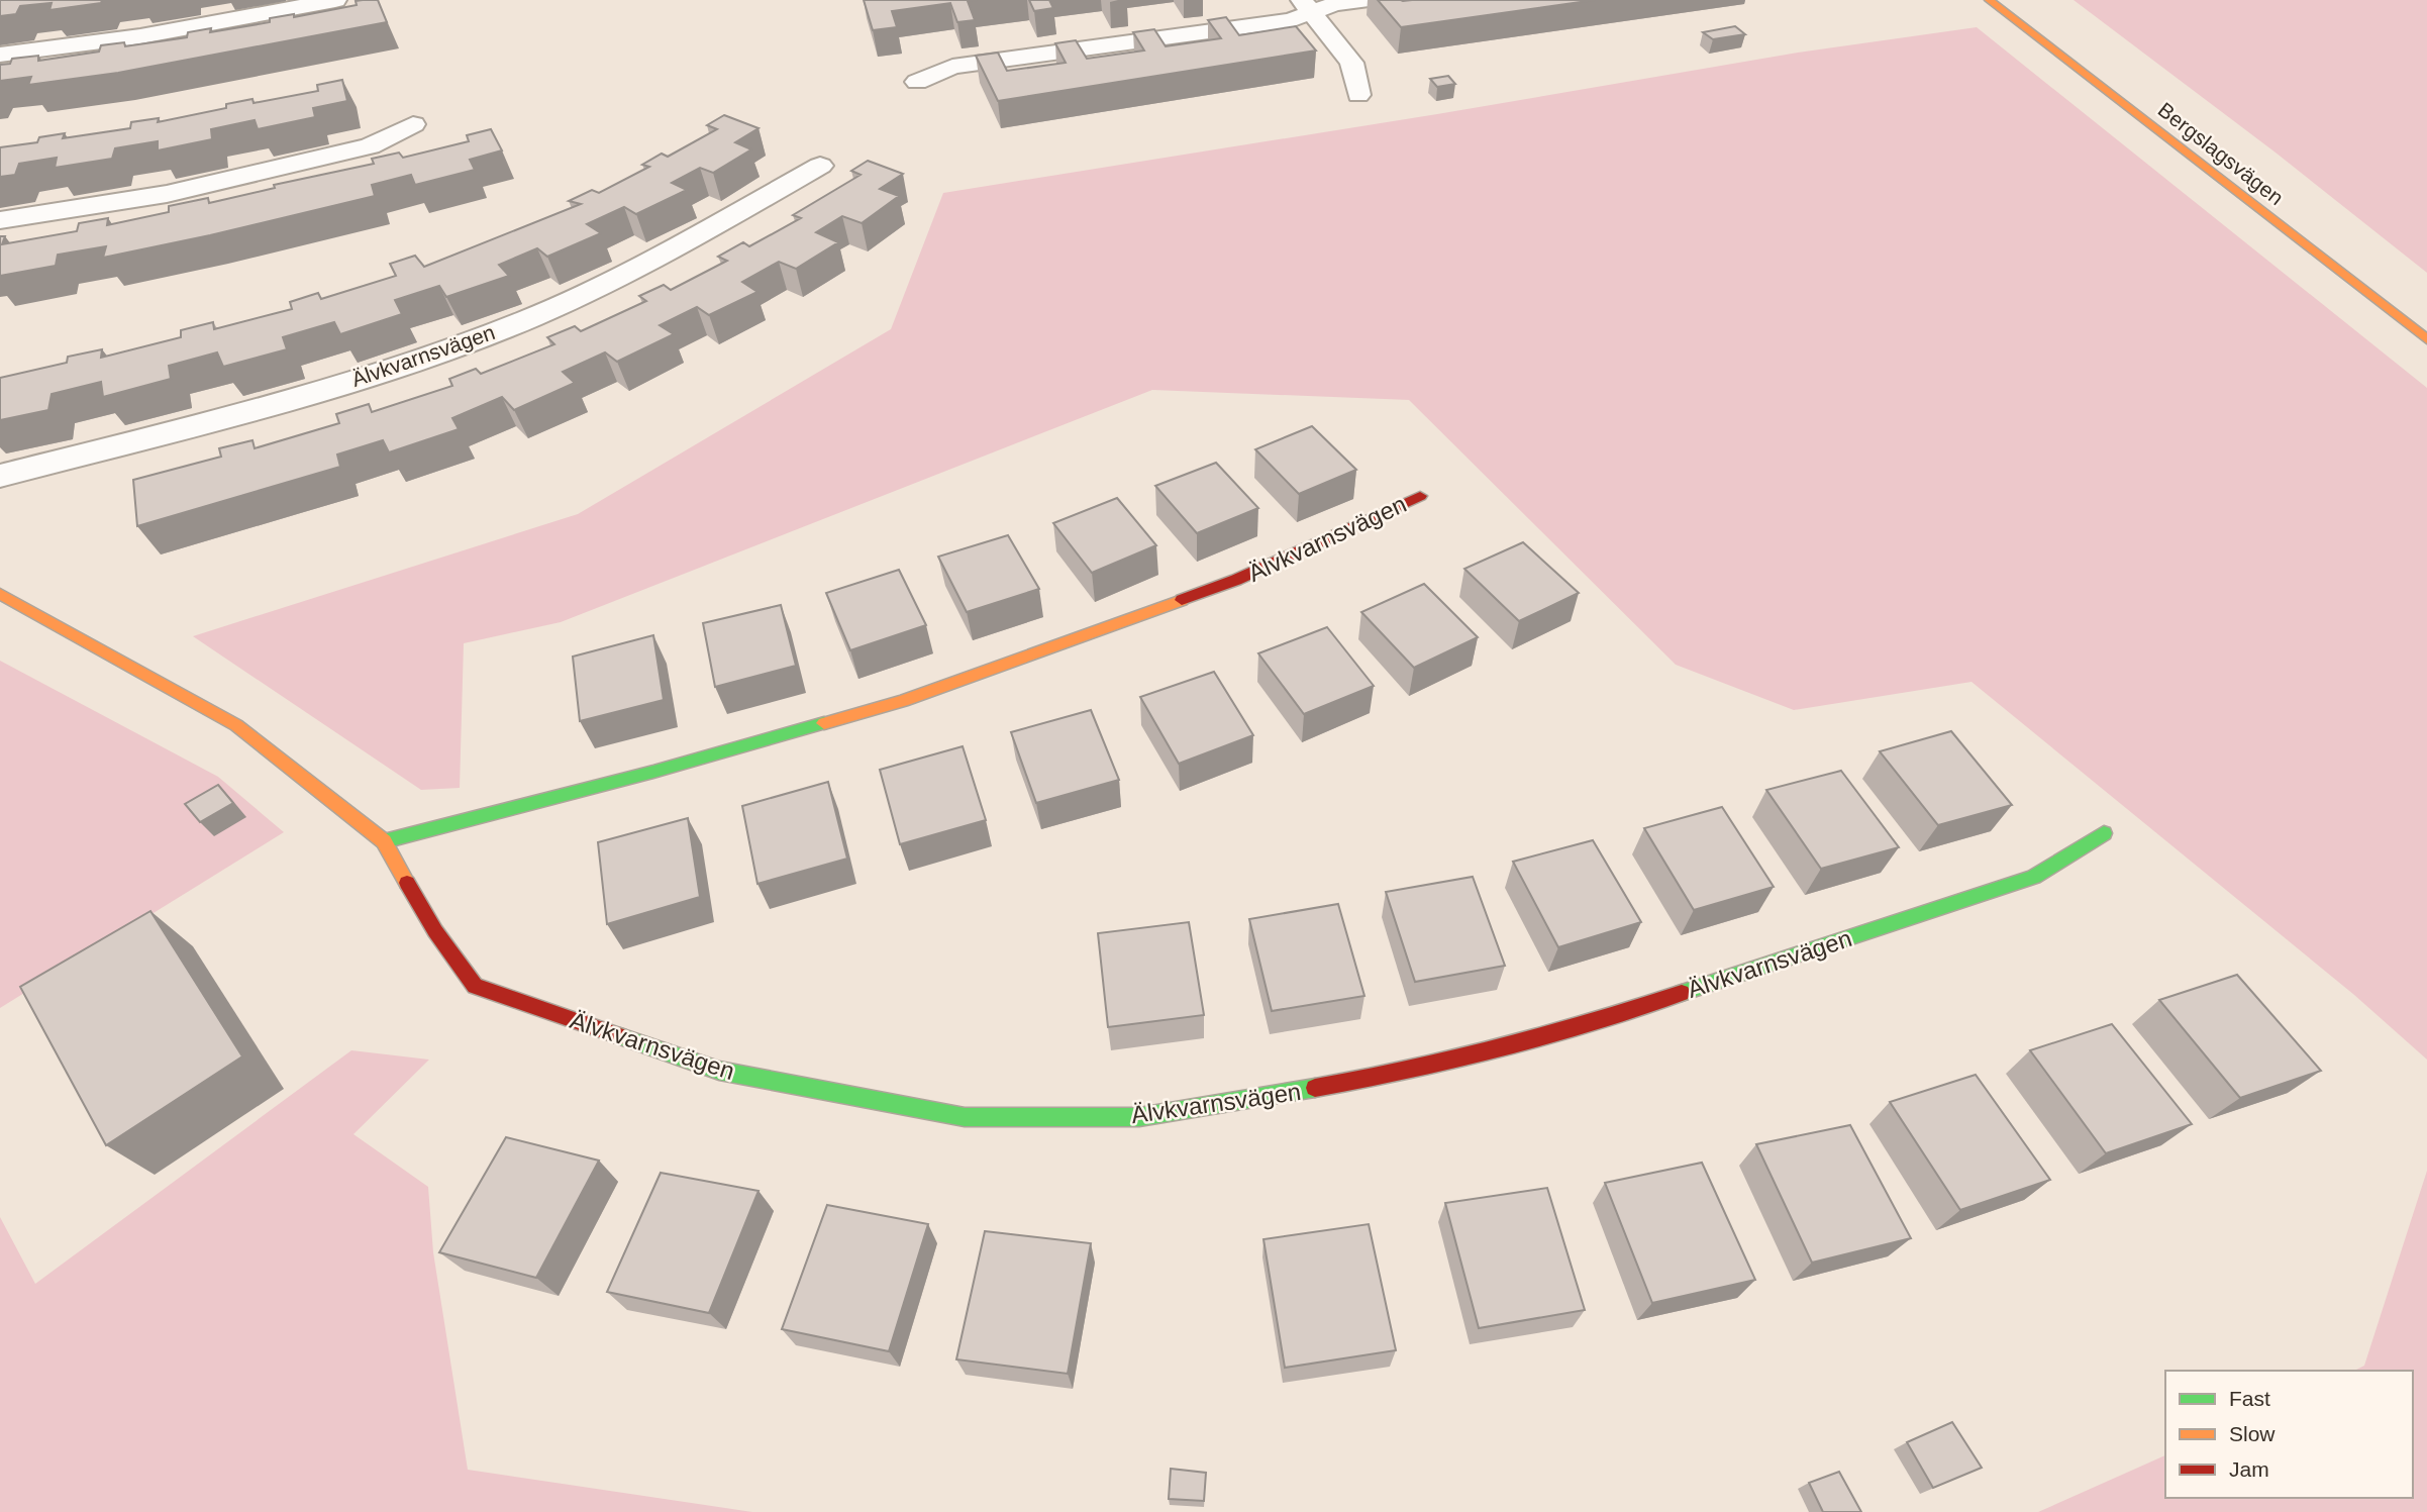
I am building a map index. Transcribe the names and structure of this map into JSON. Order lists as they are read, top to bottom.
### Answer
{
  "streets": {
    "street": ["Bergslagsvägen", "Älvkvarnsvägen"]
  },
  "legend": ["Fast", "Slow", "Jam"]
}
